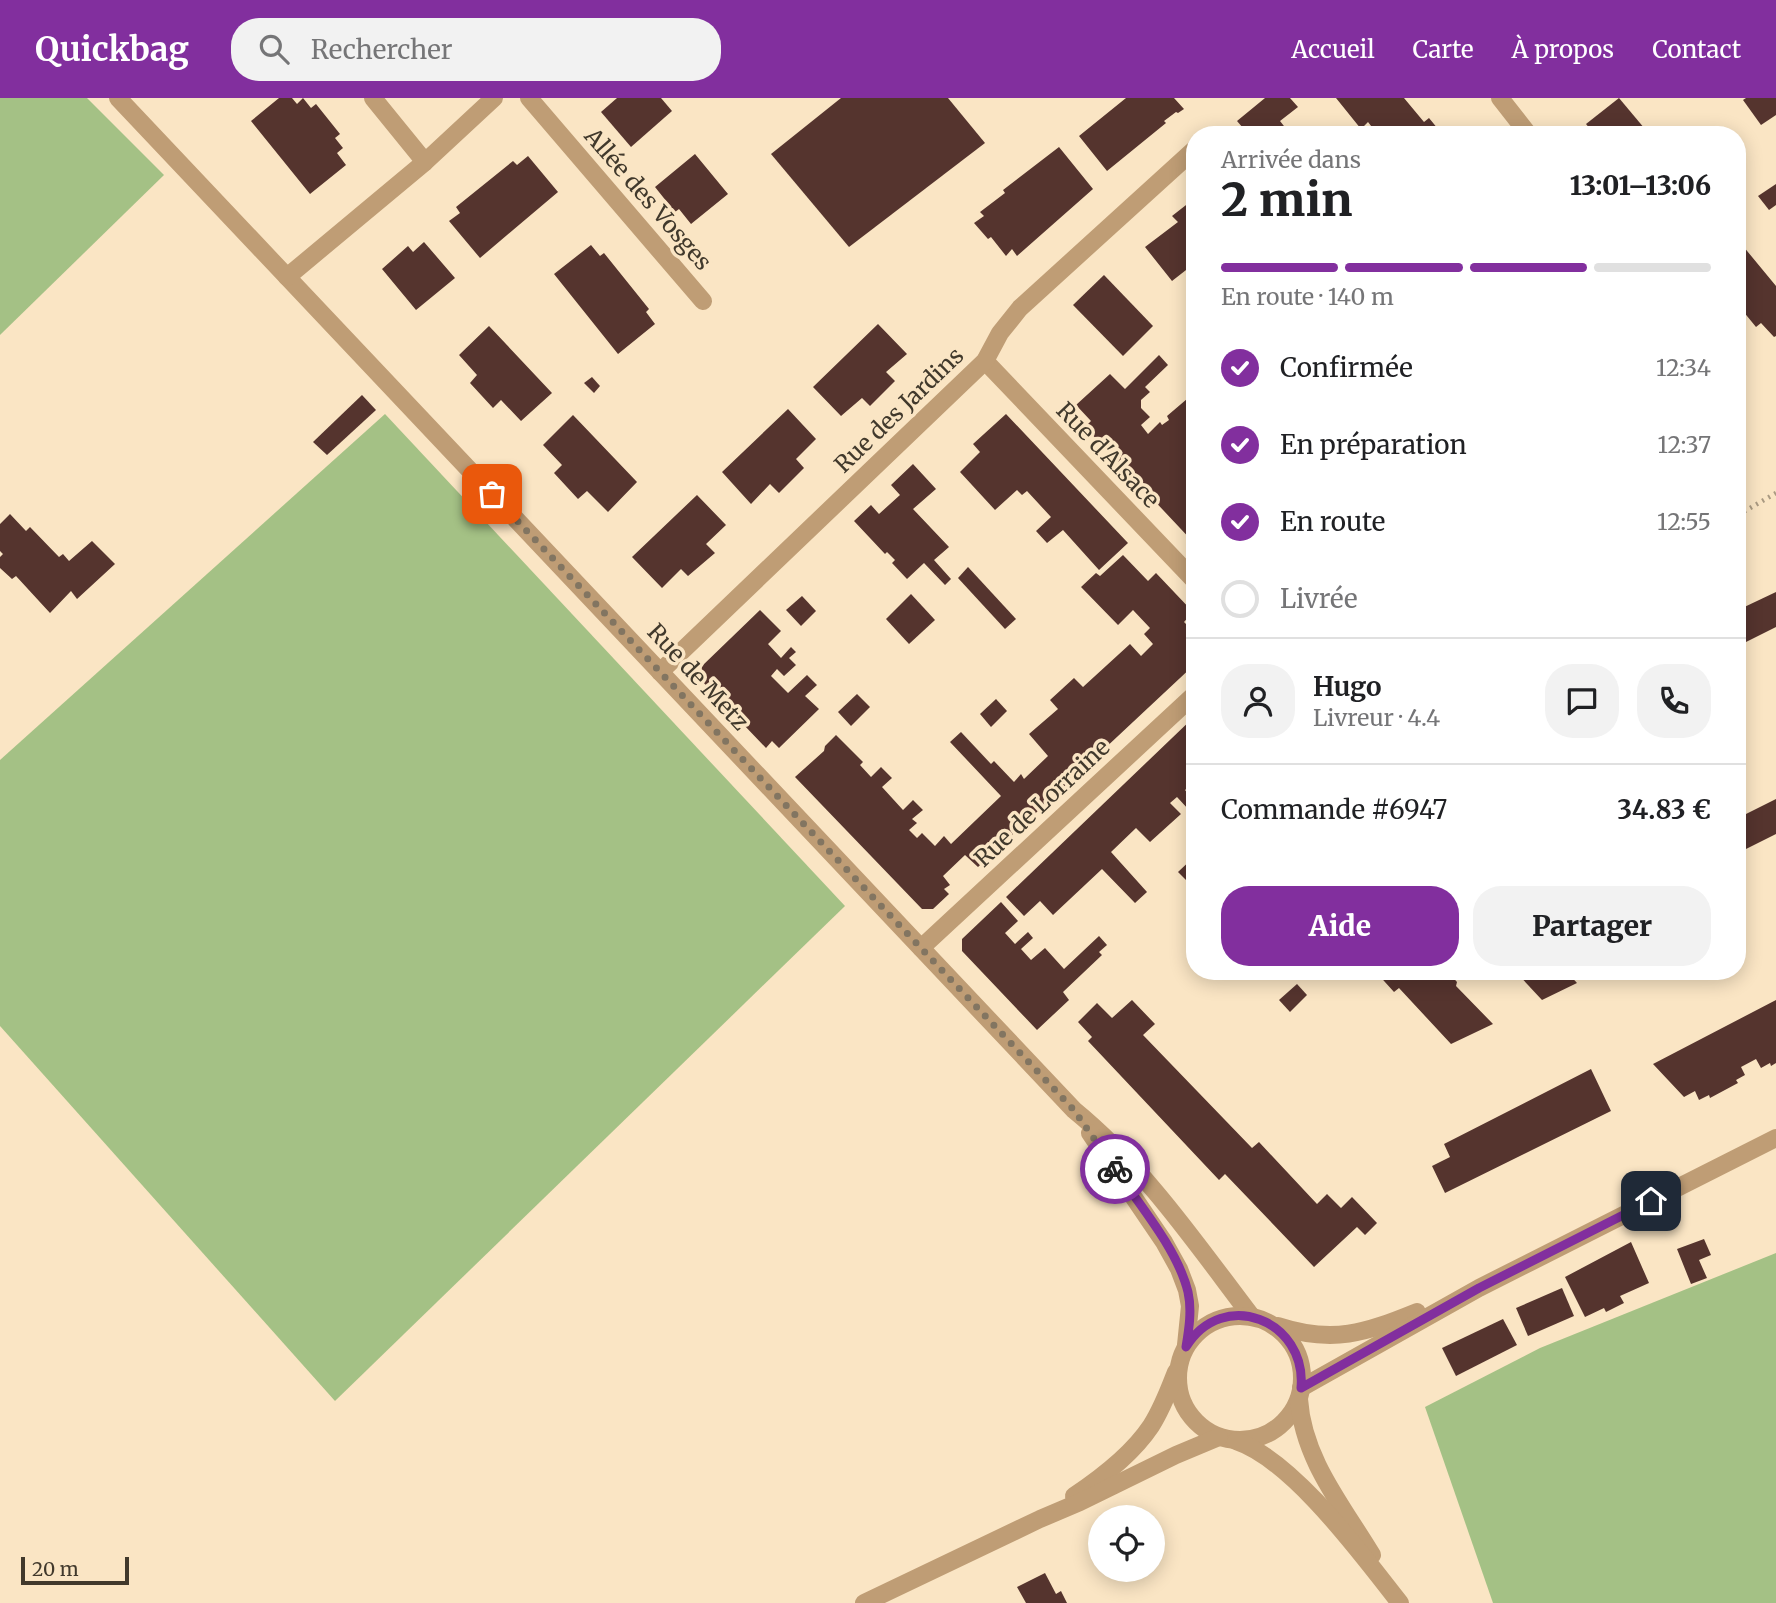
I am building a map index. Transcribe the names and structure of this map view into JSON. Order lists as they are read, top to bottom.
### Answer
{
  "streets": {
    "street": [
      "Allée des Vosges",
      "Rue des Jardins",
      "Rue d'Alsace",
      "Rue de Metz",
      "Rue de Lorraine"
    ]
  },
  "crossings": [
    ["Rue des Jardins", "Rue d'Alsace"],
    ["Rue des Jardins", "Rue de Metz"],
    ["Rue de Metz", "Rue de Lorraine"]
  ],
  "scale_bar": "20 m",
  "page": {
    "header": "Quickbag",
    "search": "Rechercher",
    "nav": [
      "Accueil",
      "Carte",
      "À propos",
      "Contact"
    ],
    "heading": ["2 min", "Arrivée dans", "13:01–13:06"],
    "panel": [
      "Hugo",
      "Livreur · 4.4",
      "Commande #6947",
      "34.83 €"
    ],
    "bar": "En route · 140 m",
    "list": [
      ["Confirmée", "12:34"],
      ["En préparation", "12:37"],
      ["En route", "12:55"],
      "Livrée"
    ],
    "buttons": ["Aide", "Partager"],
    "scale": "20 m"
  }
}
